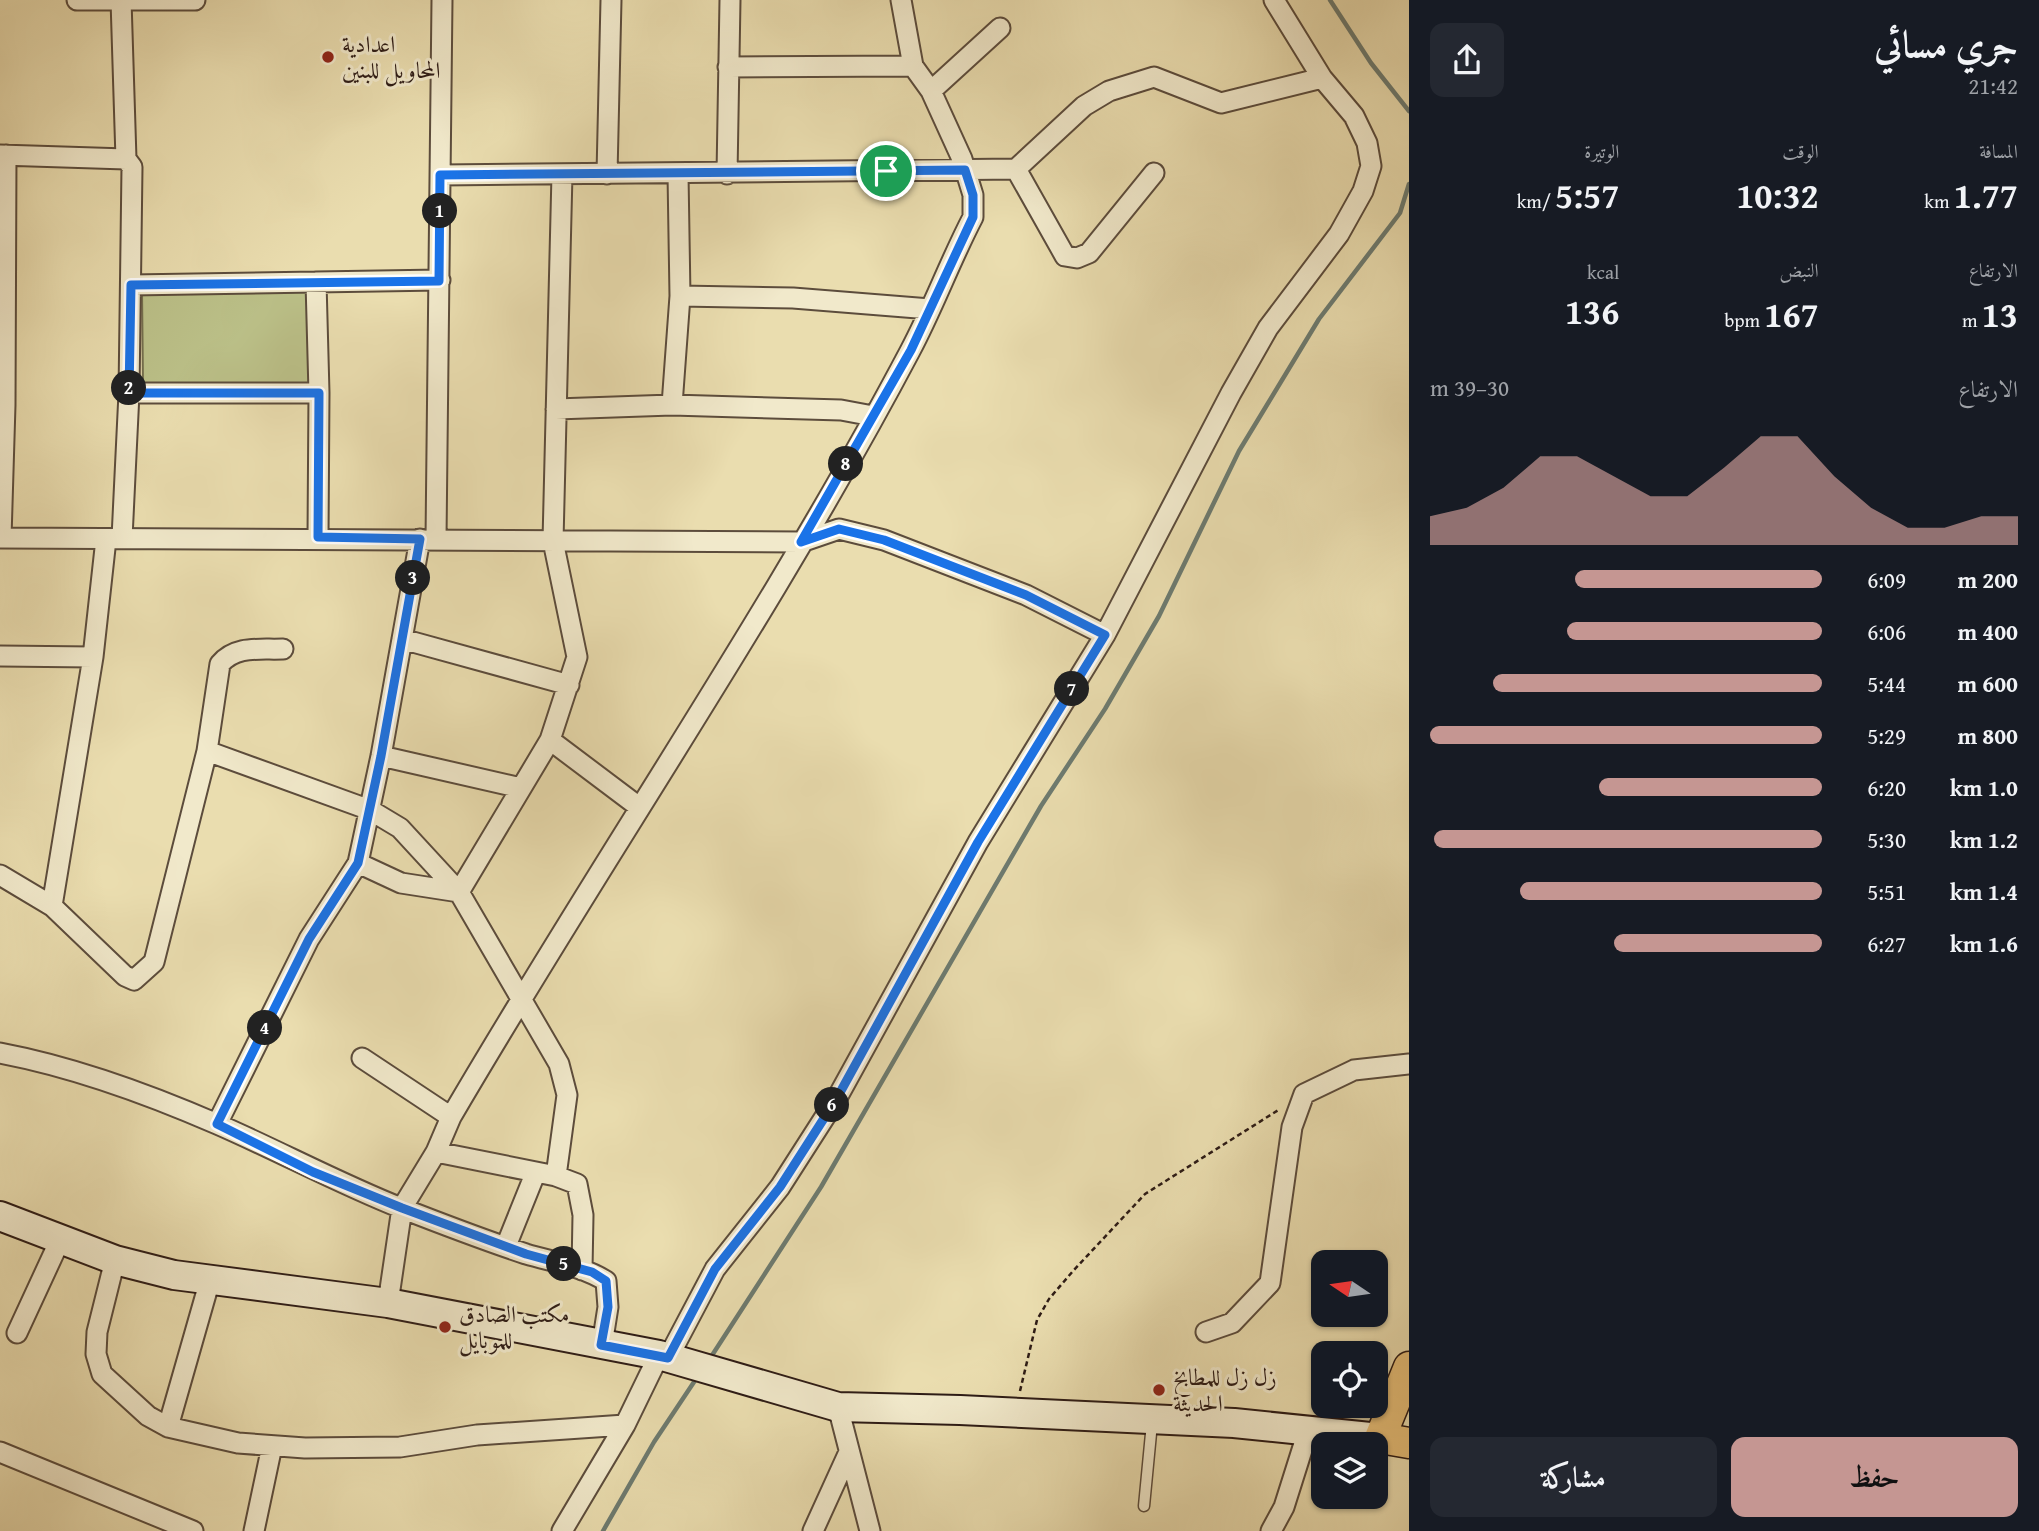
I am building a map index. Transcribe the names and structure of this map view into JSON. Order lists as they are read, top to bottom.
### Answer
{
  "places": ["اعدادية المحاويل للبنين", "مكتب الصادق للموبايل", "زل زل للمطابخ الحديثة"],
  "north": "left",
  "page": {
    "heading": ["جري مسائي", "21:42"],
    "stats": [
      ["المسافة", "1.77 km"],
      ["الوقت", "10:32"],
      ["الوتيرة", "5:57 /km"],
      ["الارتفاع", "13 m"],
      ["النبض", "167 bpm"],
      ["kcal", "136"]
    ],
    "pins": [
      "1",
      "2",
      "8",
      "3",
      "7",
      "4",
      "6",
      "5"
    ],
    "chart": ["الارتفاع", "30–39 m"],
    "list": [
      {
        "name": "200 m",
        "note": "6:09"
      },
      {
        "name": "400 m",
        "note": "6:06"
      },
      {
        "name": "600 m",
        "note": "5:44"
      },
      {
        "name": "800 m",
        "note": "5:29"
      },
      {
        "name": "1.0 km",
        "note": "6:20"
      },
      {
        "name": "1.2 km",
        "note": "5:30"
      },
      {
        "name": "1.4 km",
        "note": "5:51"
      },
      {
        "name": "1.6 km",
        "note": "6:27"
      }
    ],
    "buttons": ["حفظ", "مشاركة"]
  }
}
